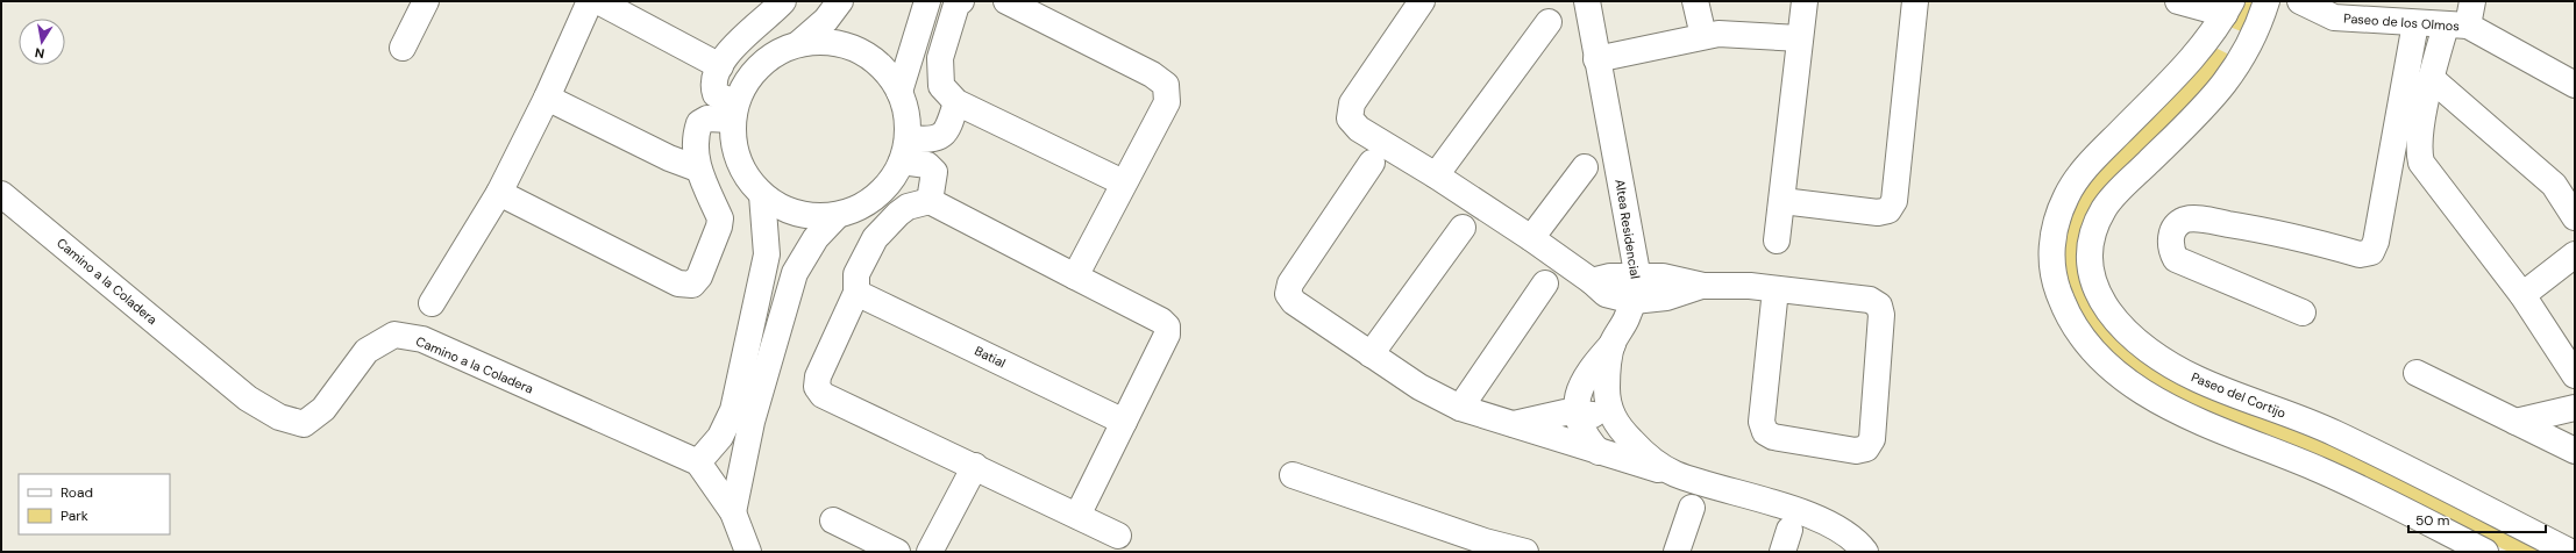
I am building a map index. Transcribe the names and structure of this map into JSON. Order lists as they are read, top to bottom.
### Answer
{
  "streets": {
    "street": [
      "Paseo de los Olmos",
      "Altea Residencial",
      "Camino a la Coladera",
      "Batial",
      "Paseo del Cortijo"
    ]
  },
  "legend": ["Road", "Park"],
  "scale_bar": "50 m",
  "north": "bottom"
}
